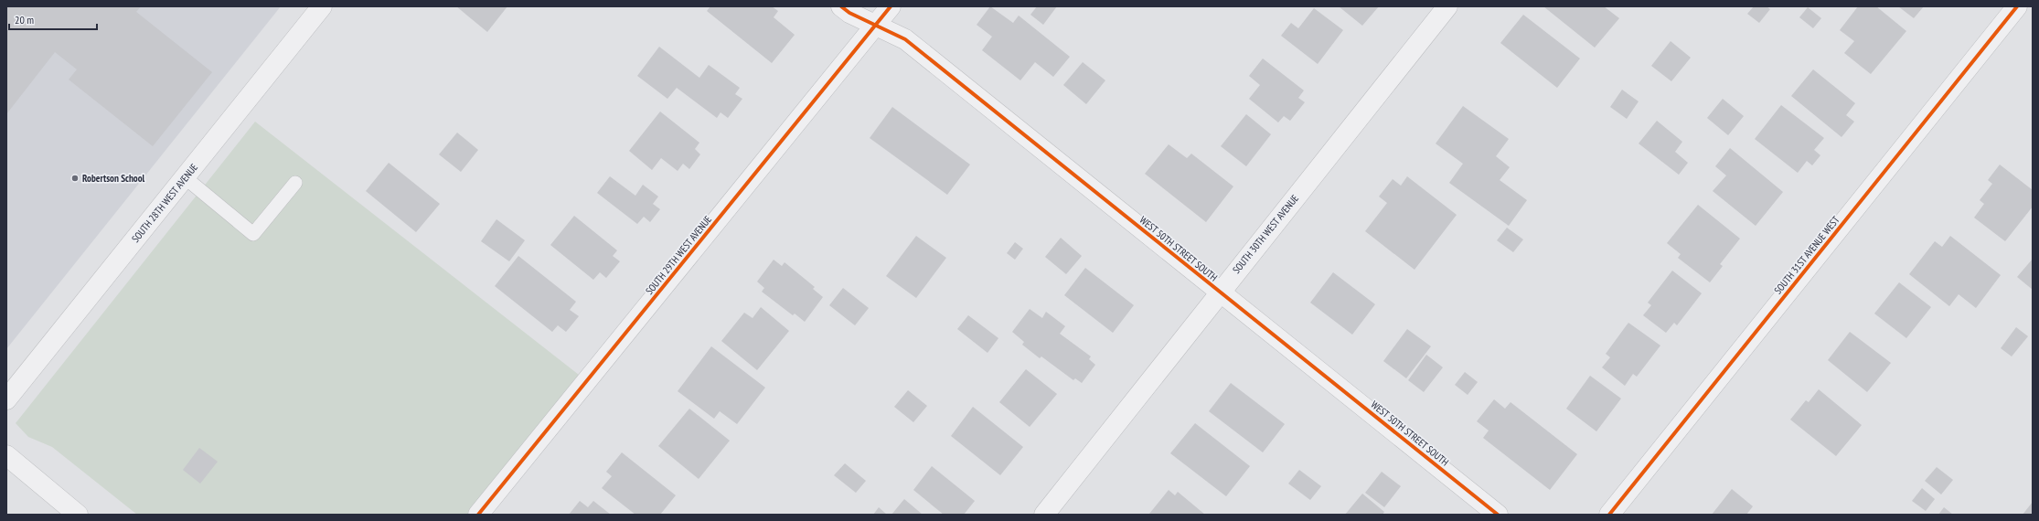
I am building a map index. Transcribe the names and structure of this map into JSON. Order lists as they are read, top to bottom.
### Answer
{
  "streets": {
    "street": [
      "SOUTH 28TH WEST AVENUE",
      "SOUTH 30TH WEST AVENUE",
      "WEST 50TH STREET SOUTH",
      "SOUTH 29TH WEST AVENUE",
      "SOUTH 31ST AVENUE WEST"
    ]
  },
  "crossings": [
    ["SOUTH 30TH WEST AVENUE", "WEST 50TH STREET SOUTH"],
    ["WEST 50TH STREET SOUTH", "SOUTH 29TH WEST AVENUE"]
  ],
  "places": ["Robertson School"],
  "scale_bar": "20 m"
}
